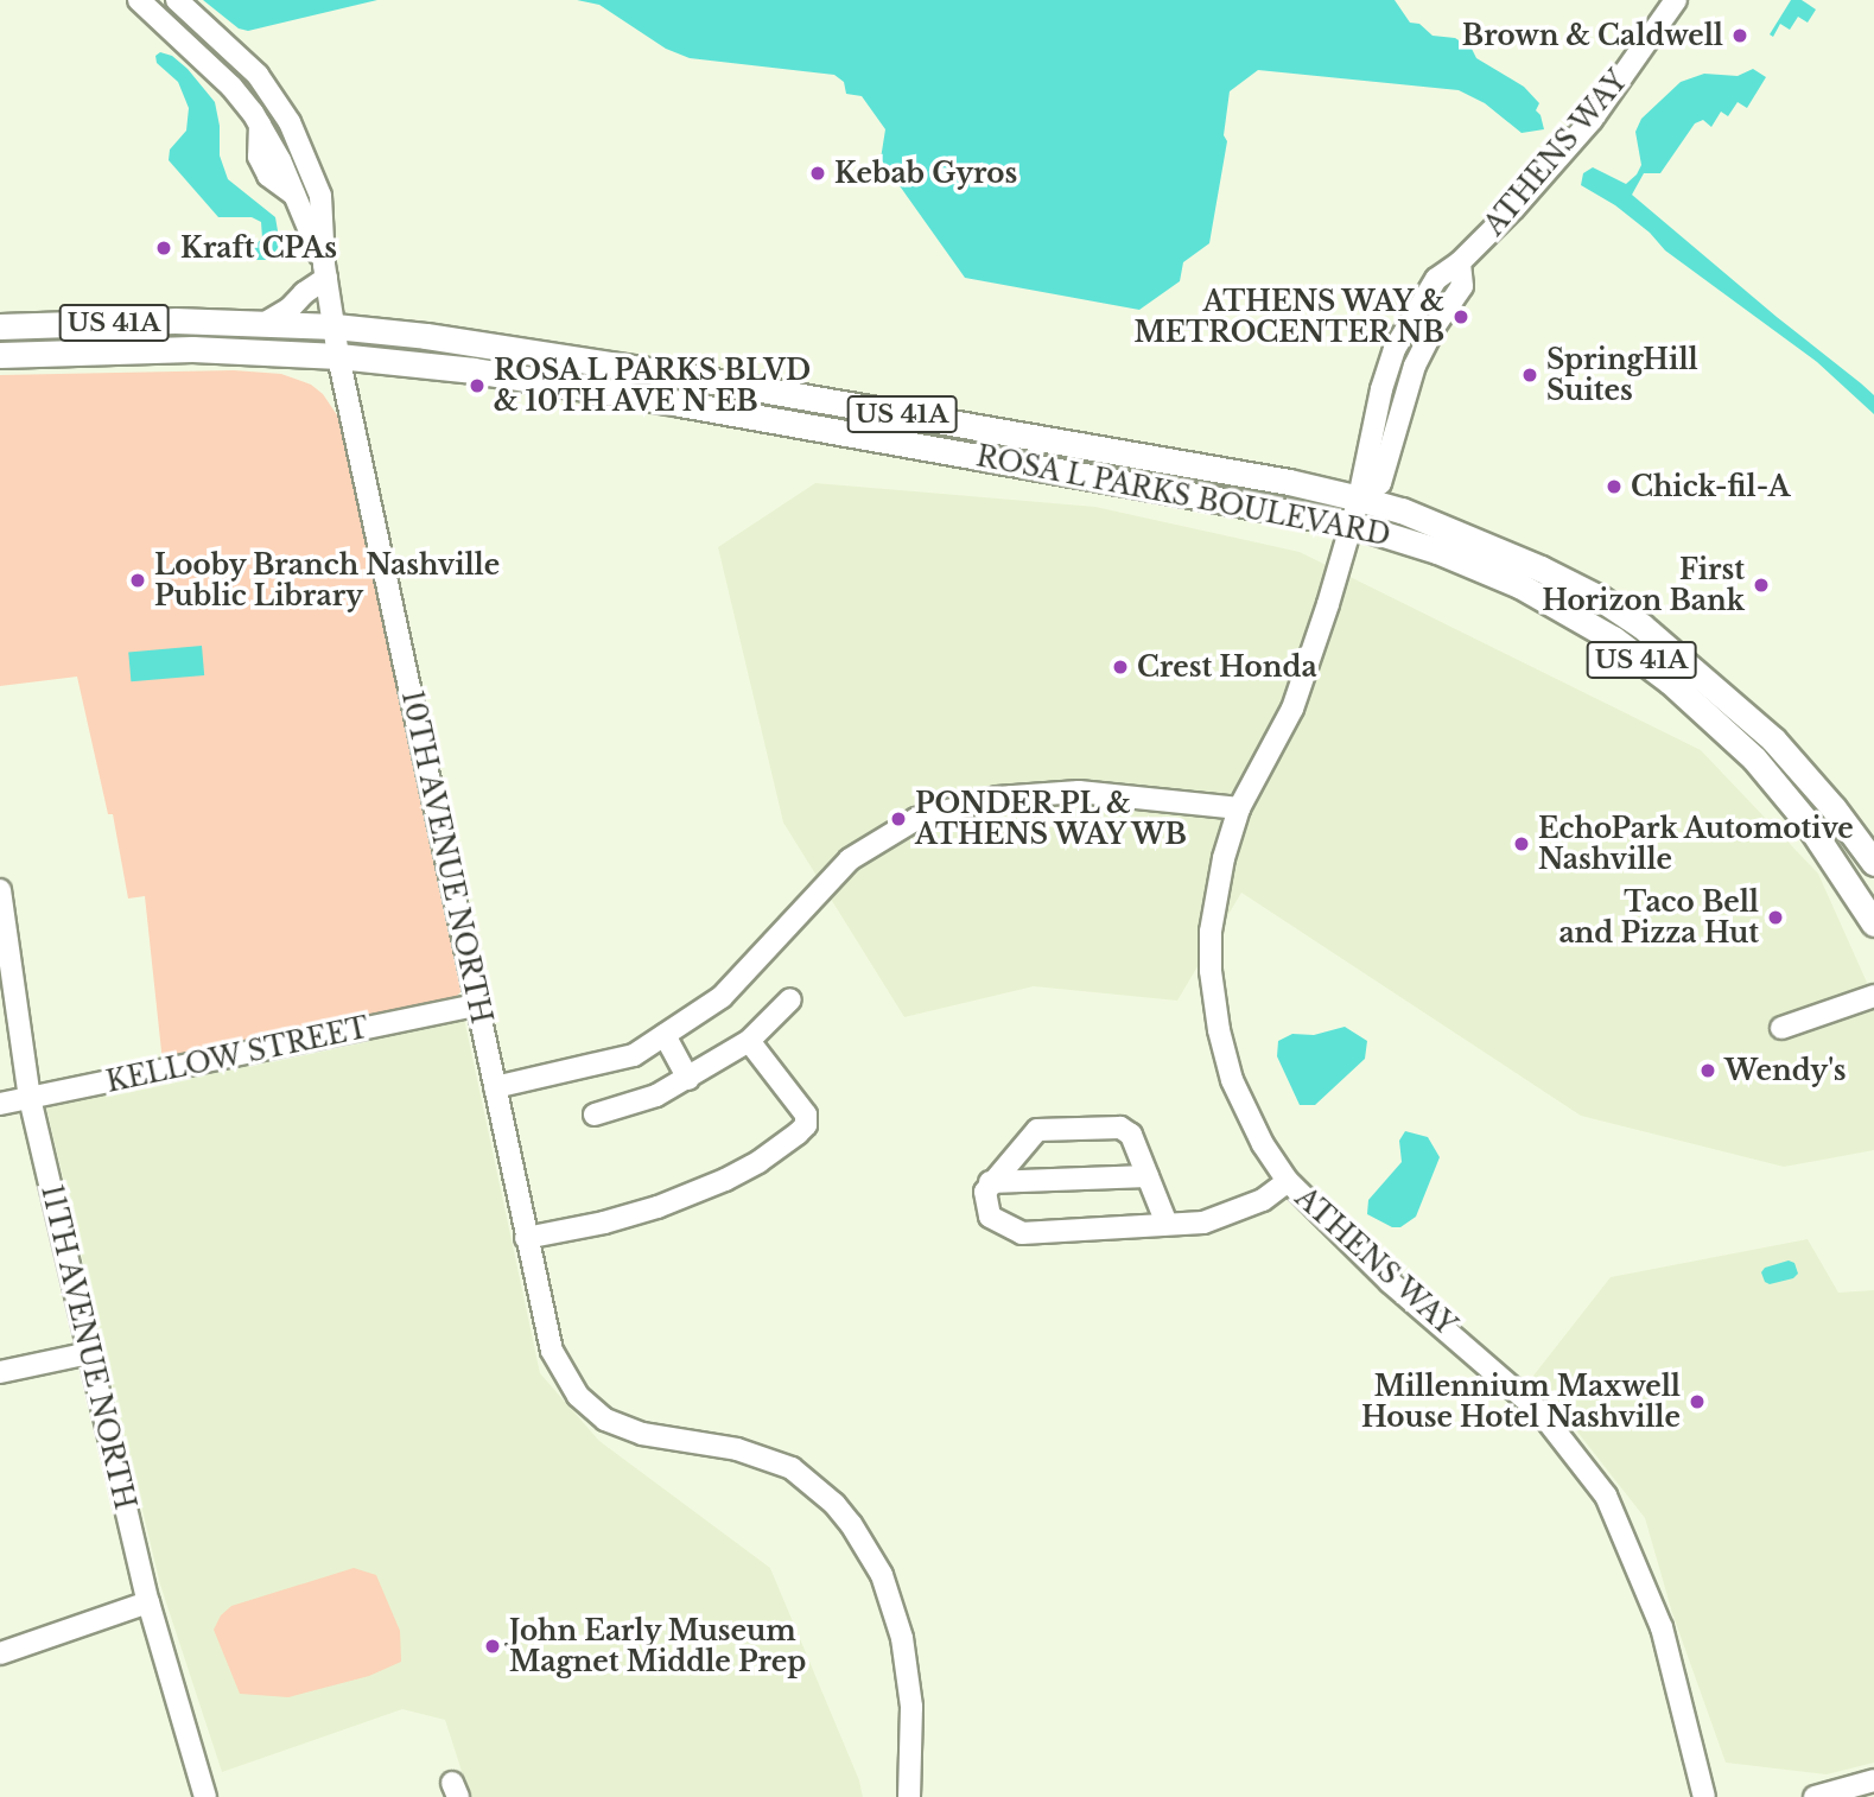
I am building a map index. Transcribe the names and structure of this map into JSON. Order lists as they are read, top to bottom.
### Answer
{
  "streets": {
    "main road": ["US 41A", "ROSA L PARKS BOULEVARD"],
    "street": [
      "ATHENS WAY",
      "10TH AVENUE NORTH",
      "KELLOW STREET",
      "11TH AVENUE NORTH"
    ]
  },
  "crossings": [
    ["ATHENS WAY", "ROSA L PARKS BOULEVARD"],
    ["ROSA L PARKS BOULEVARD", "10TH AVENUE NORTH"],
    ["10TH AVENUE NORTH", "KELLOW STREET"],
    ["KELLOW STREET", "11TH AVENUE NORTH"]
  ],
  "places": [
    "Brown & Caldwell",
    "Kebab Gyros",
    "Kraft CPAs",
    "ATHENS WAY & METROCENTER NB",
    "SpringHill Suites",
    "ROSA L PARKS BLVD & 10TH AVE N EB",
    "Chick-fil-A",
    "Looby Branch Nashville Public Library",
    "First Horizon Bank",
    "Crest Honda",
    "PONDER PL & ATHENS WAY WB",
    "EchoPark Automotive Nashville",
    "Taco Bell and Pizza Hut",
    "Wendy's",
    "Millennium Maxwell House Hotel Nashville",
    "John Early Museum Magnet Middle Prep"
  ]
}
